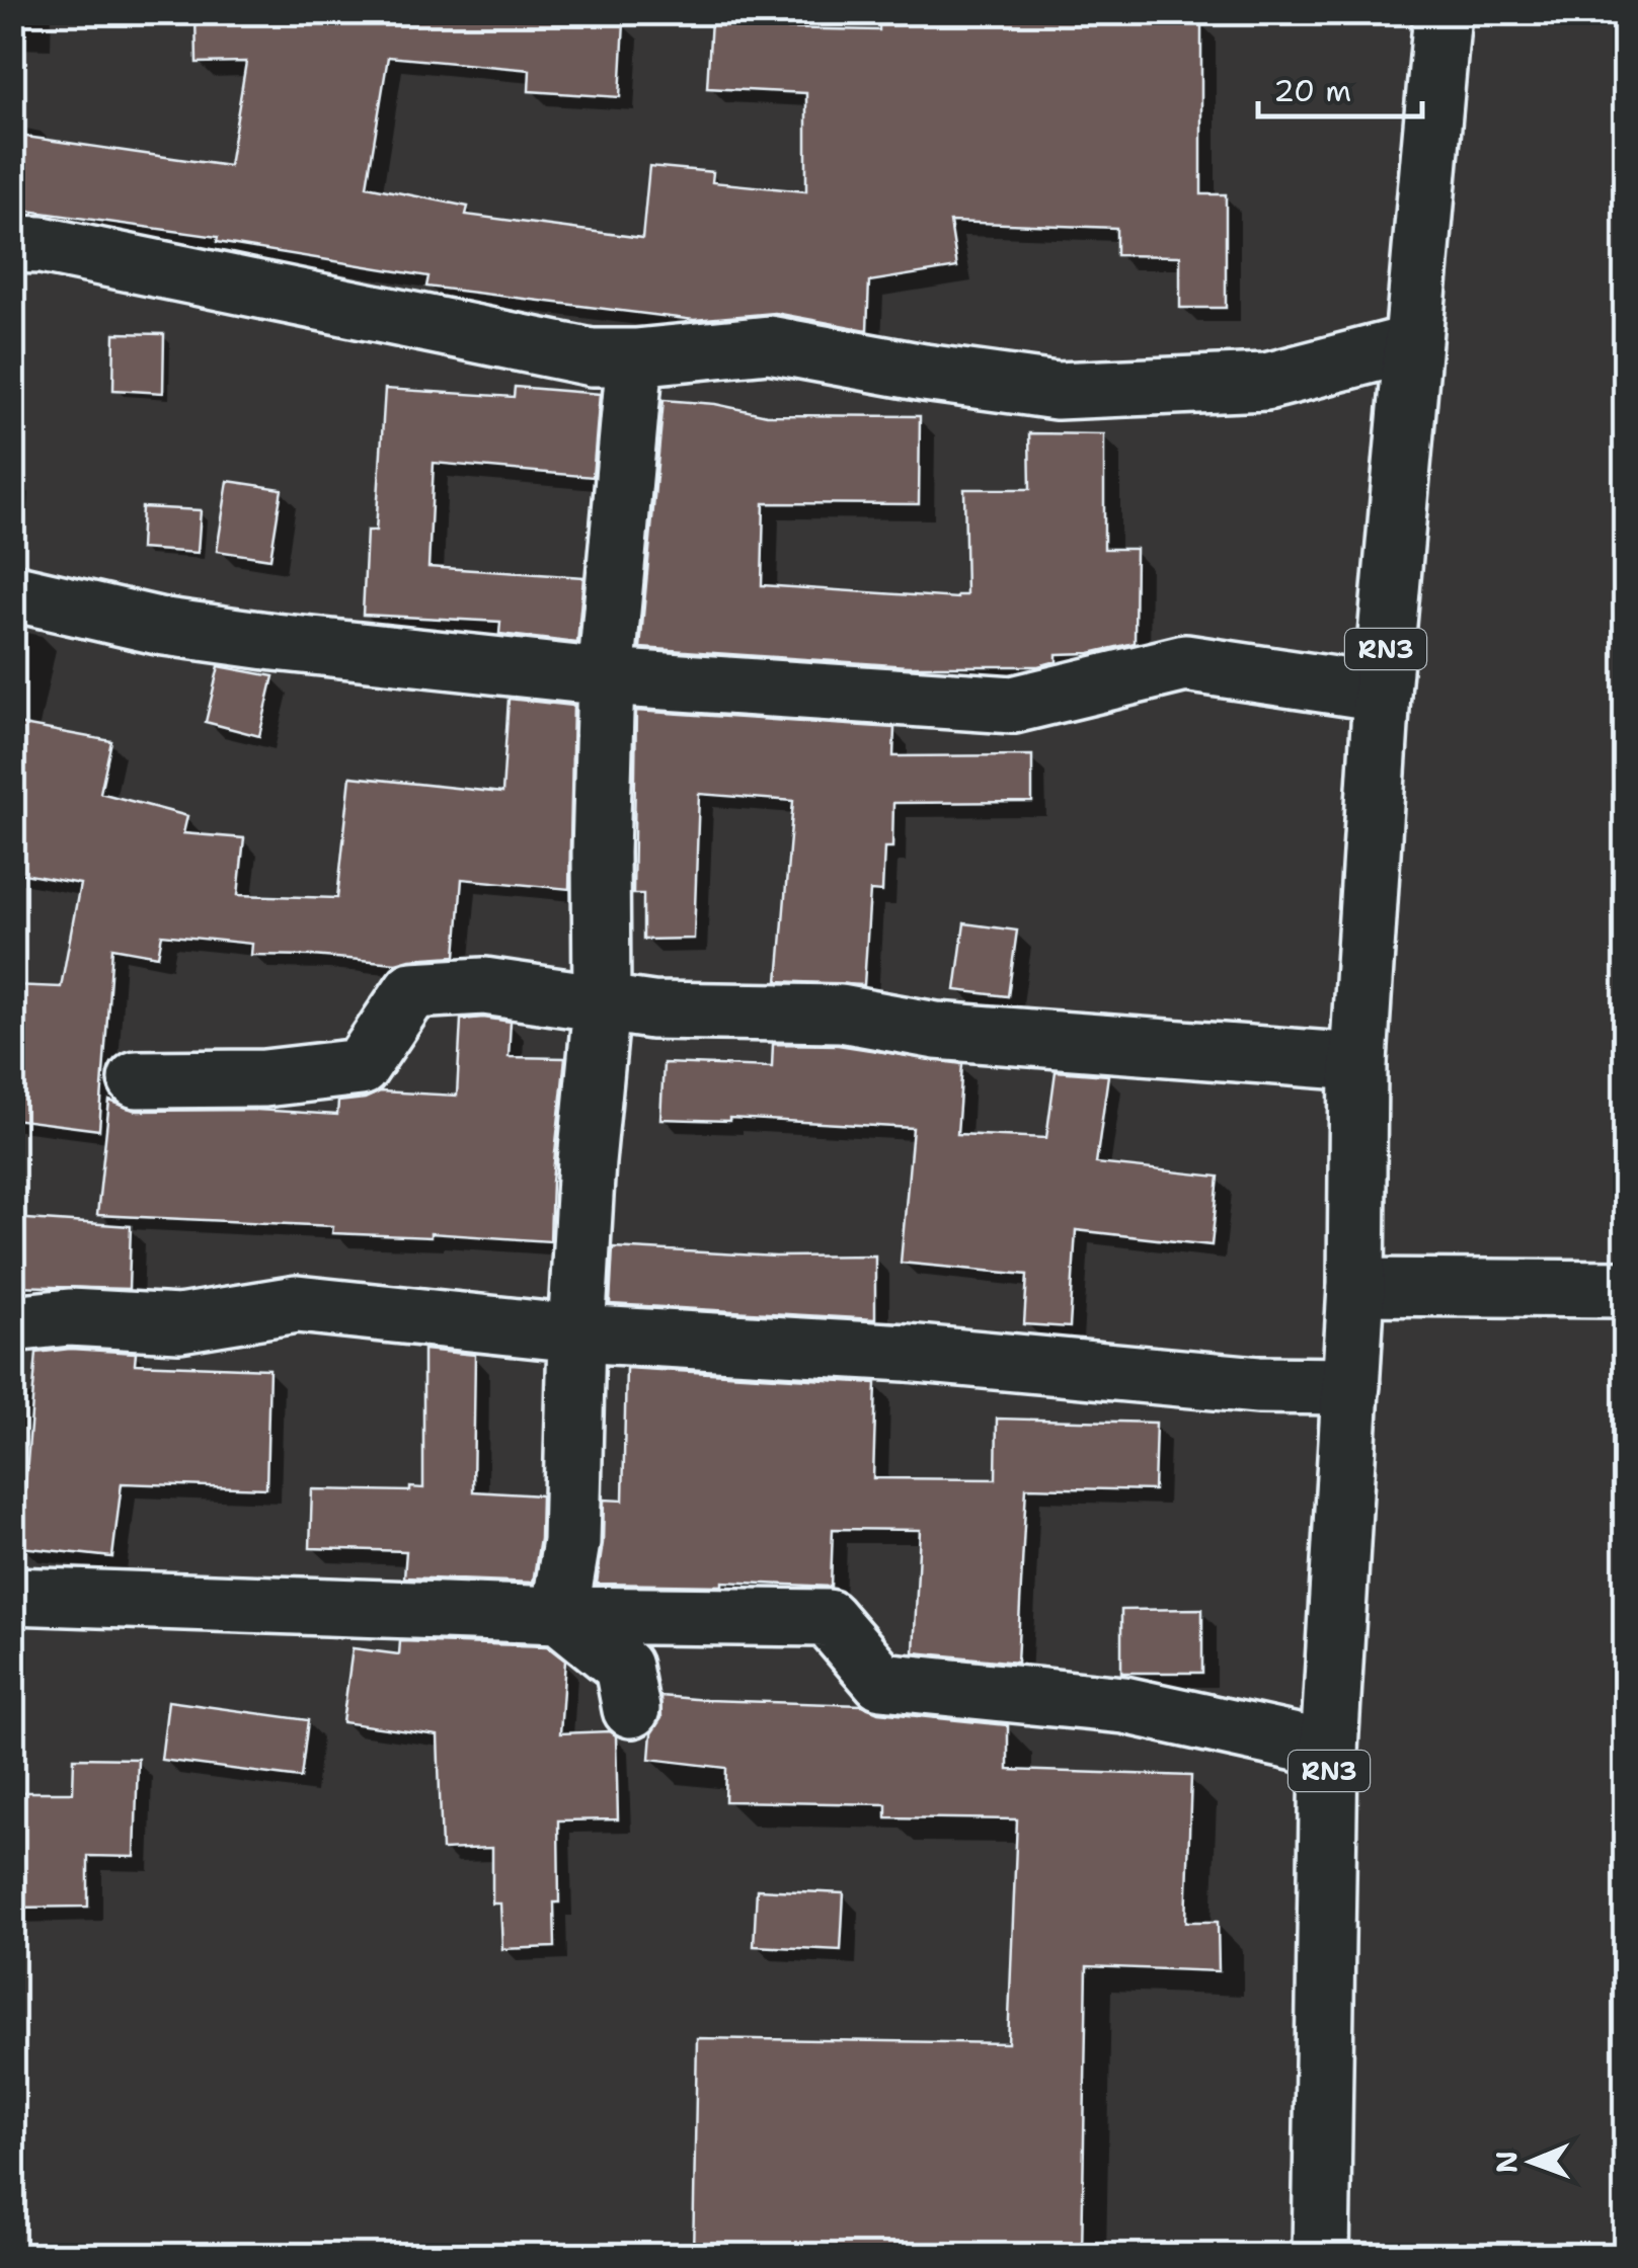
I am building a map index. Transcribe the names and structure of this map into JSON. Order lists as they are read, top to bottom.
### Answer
{
  "streets": {
    "main road": ["RN3"]
  },
  "scale_bar": "20 m",
  "north": "left"
}
